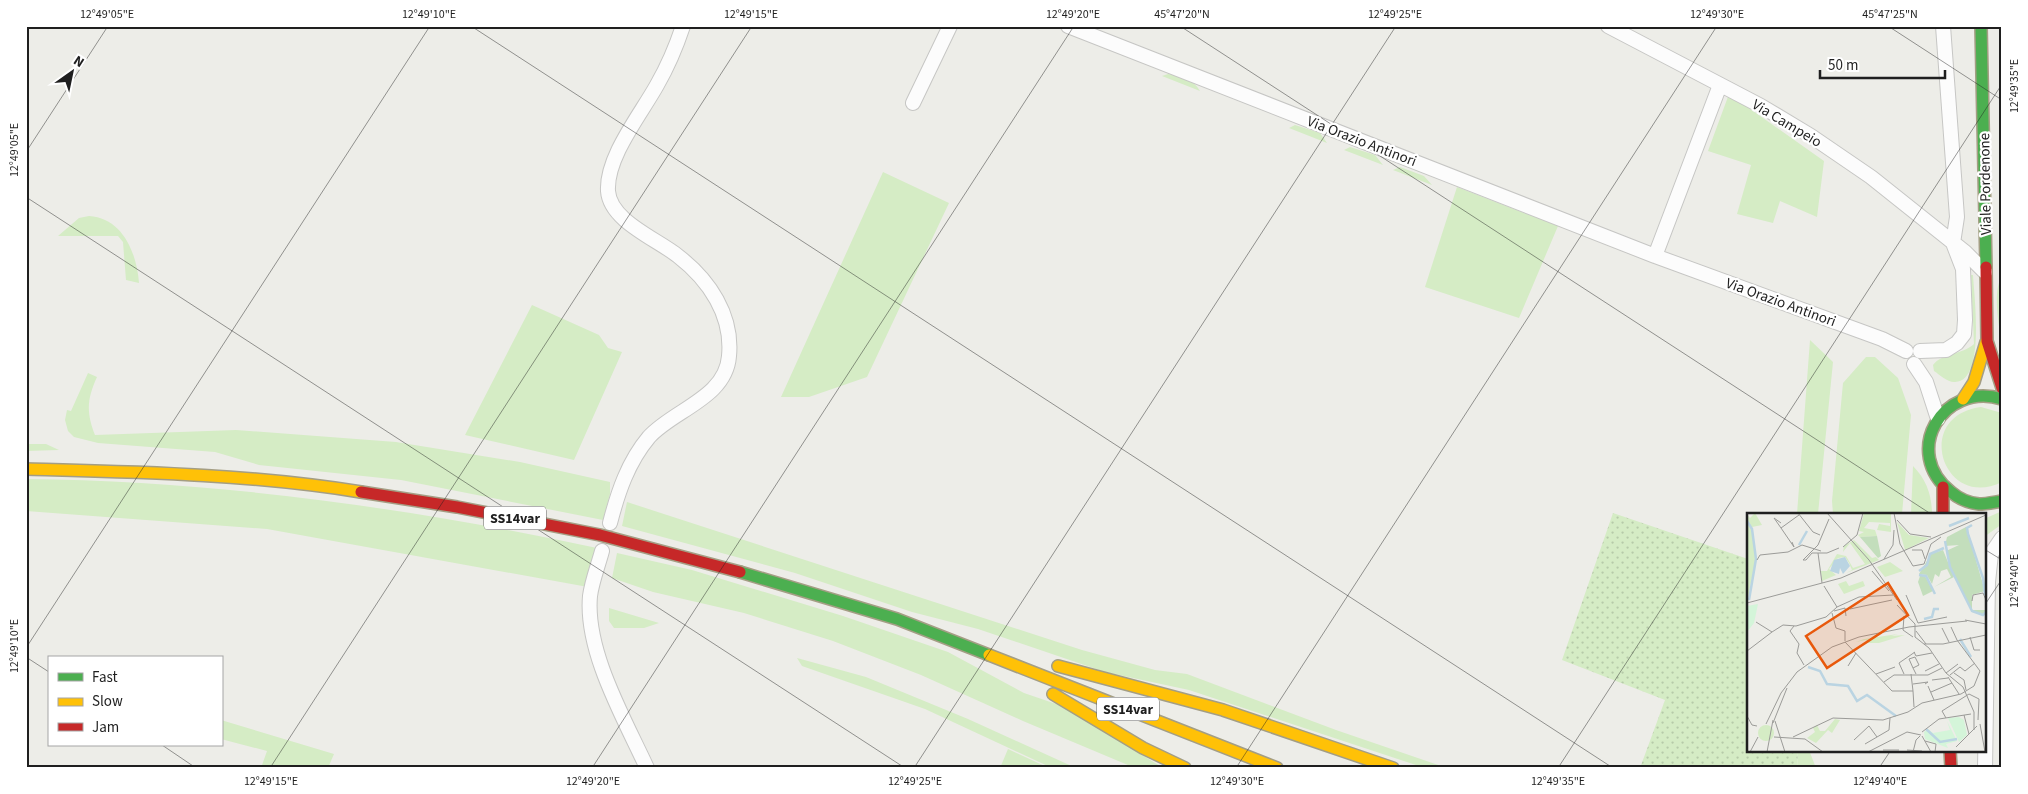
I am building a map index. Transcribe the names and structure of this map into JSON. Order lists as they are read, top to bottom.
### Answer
{
  "streets": {
    "main road": ["Viale Pordenone", "SS14var"],
    "street": ["Via Campeio", "Via Orazio Antinori"]
  },
  "crossings": [
    ["Via Campeio", "Viale Pordenone"]
  ],
  "legend": ["Fast", "Slow", "Jam"],
  "scale_bar": "50 m",
  "north": "top right",
  "coordinates": [
    "12°49'05\"E",
    "12°49'10\"E",
    "12°49'15\"E",
    "12°49'20\"E",
    "45°47'20\"N",
    "12°49'25\"E",
    "12°49'30\"E",
    "45°47'25\"N",
    "12°49'35\"E",
    "12°49'40\"E"
  ]
}
